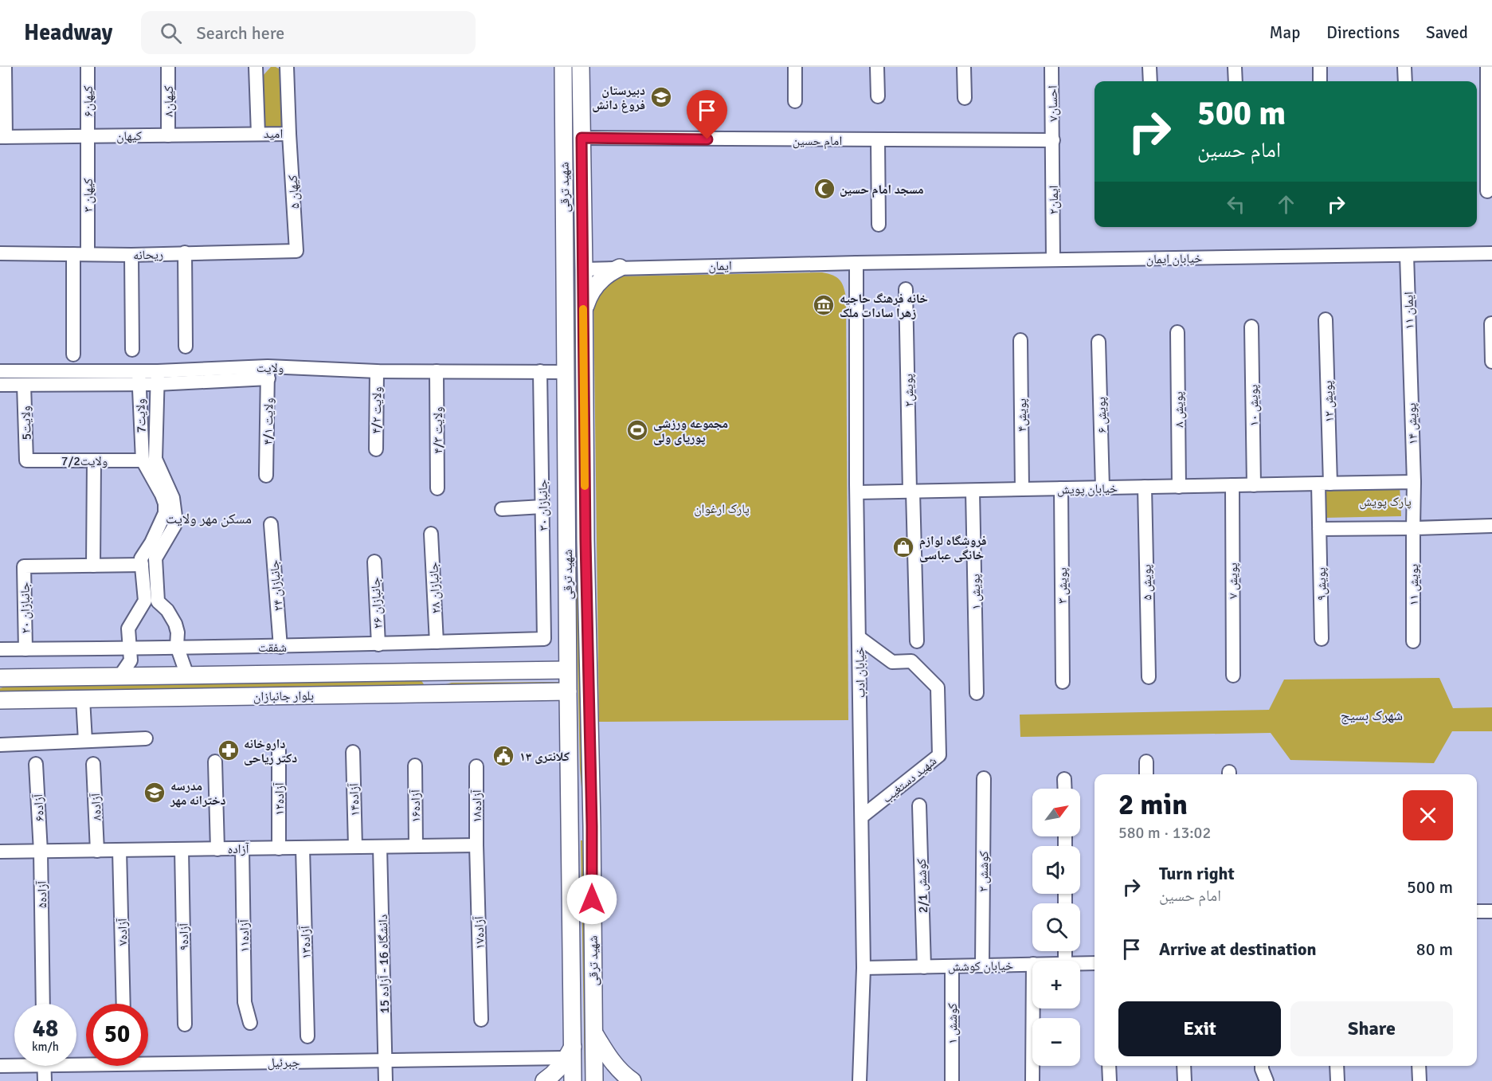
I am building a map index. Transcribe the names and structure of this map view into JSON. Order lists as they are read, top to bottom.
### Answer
{
  "streets": {
    "main road": ["شهید ترقی", "بلوار جانبازان"],
    "street": [
      "کیهان۶",
      "کیهان۸",
      "احسان۷",
      "امید",
      "کیهان",
      "امام حسین",
      "کیهان ۵",
      "کیهان ۳",
      "ایمان۲",
      "ریحانه",
      "خیابان ایمان",
      "ایمان",
      "ایمان ۱۱",
      "ولایت",
      "پویش۲",
      "پویش ۱۲",
      "پویش ۱۰",
      "پویش ۸",
      "ولایت ۴/۲",
      "پویش۴",
      "پویش ۶",
      "ولایت7",
      "ولایت ۴/۱",
      "ولایت5",
      "پویش ۱۴",
      "ولایت ۴/۳",
      "ولایت7/2",
      "خیابان پویش",
      "جانبازان ۳۰",
      "پویش ۷",
      "پویش ۵",
      "پویش۹",
      "پویش ۱۱",
      "جانبازان ۲۴",
      "پویش ۳",
      "جانبازان ۲۸",
      "پویش ۱",
      "جانبازان ۲۶",
      "جانبازان ۲۰",
      "شفقت",
      "خیابان ادب",
      "شهید دستغیب",
      "آزاده۱۲",
      "آزاده۱۴",
      "آزاده۱۶",
      "آزاده۱۸",
      "آزاده۸",
      "آزاده۶",
      "آزاده",
      "کوشش ۲",
      "کوشش 2/1",
      "آزاده۵",
      "آزاده۷",
      "آزاده۱۷",
      "آزاده۱۱",
      "آزاده۹",
      "آزاده۱۳",
      "دانشگاه 16 - آزاده 15",
      "خیابان کوشش",
      "کوشش ۱",
      "جبرئیل"
    ]
  },
  "crossings": [
    ["کیهان۶", "کیهان"],
    ["کیهان۶", "کیهان ۳"],
    ["کیهان۸", "کیهان"],
    ["احسان۷", "امام حسین"],
    ["احسان۷", "ایمان۲"],
    ["امید", "کیهان"],
    ["امید", "کیهان ۵"],
    ["کیهان", "کیهان ۳"],
    ["امام حسین", "شهید ترقی"],
    ["امام حسین", "ایمان۲"],
    ["شهید ترقی", "ایمان"],
    ["شهید ترقی", "ولایت"],
    ["شهید ترقی", "بلوار جانبازان"],
    ["شهید ترقی", "جبرئیل"],
    ["کیهان ۵", "ریحانه"],
    ["کیهان ۳", "ریحانه"],
    ["ایمان۲", "خیابان ایمان"],
    ["خیابان ایمان", "ایمان"],
    ["خیابان ایمان", "ایمان ۱۱"],
    ["خیابان ایمان", "خیابان ادب"],
    ["ایمان", "خیابان ادب"],
    ["ایمان ۱۱", "پویش ۱۴"],
    ["ولایت", "ولایت ۴/۲"],
    ["ولایت", "ولایت7"],
    ["ولایت", "ولایت ۴/۱"],
    ["ولایت", "ولایت ۴/۳"],
    ["ولایت", "جانبازان ۳۰"],
    ["پویش۲", "خیابان پویش"],
    ["پویش ۱۲", "خیابان پویش"],
    ["پویش ۱۰", "خیابان پویش"],
    ["پویش ۸", "خیابان پویش"],
    ["پویش۴", "خیابان پویش"],
    ["پویش ۶", "خیابان پویش"],
    ["ولایت7", "ولایت7/2"],
    ["ولایت5", "ولایت7/2"],
    ["پویش ۱۴", "خیابان پویش"],
    ["خیابان پویش", "پویش ۷"],
    ["خیابان پویش", "پویش ۵"],
    ["خیابان پویش", "پویش ۳"],
    ["خیابان پویش", "پویش ۱"],
    ["خیابان پویش", "خیابان ادب"],
    ["جانبازان ۳۰", "شفقت"],
    ["جانبازان ۲۴", "شفقت"],
    ["جانبازان ۲۸", "شفقت"],
    ["جانبازان ۲۶", "شفقت"],
    ["جانبازان ۲۰", "شفقت"],
    ["خیابان ادب", "شهید دستغیب"],
    ["خیابان ادب", "خیابان کوشش"],
    ["آزاده۱۲", "آزاده"],
    ["آزاده۱۴", "آزاده"],
    ["آزاده۱۶", "آزاده"],
    ["آزاده۱۸", "آزاده"],
    ["آزاده۱۸", "آزاده۱۷"],
    ["آزاده۸", "آزاده"],
    ["آزاده۶", "آزاده"],
    ["آزاده۶", "آزاده۵"],
    ["آزاده", "آزاده۵"],
    ["آزاده", "آزاده۷"],
    ["آزاده", "آزاده۱۷"],
    ["آزاده", "آزاده۱۱"],
    ["آزاده", "آزاده۹"],
    ["آزاده", "آزاده۱۳"],
    ["آزاده", "دانشگاه 16 - آزاده 15"],
    ["کوشش ۲", "خیابان کوشش"],
    ["کوشش 2/1", "خیابان کوشش"],
    ["دانشگاه 16 - آزاده 15", "جبرئیل"],
    ["خیابان کوشش", "کوشش ۱"]
  ],
  "districts": ["مسکن مهر ولایت", "شهرک بسیج"],
  "parks": ["پارک پویش", "پارک ارغوان"],
  "places": {
    "school or university": ["دبیرستان فروغ دانش", "مدرسه دخترانه مهر"],
    "mosque": ["مسجد امام حسین"],
    "museum": ["خانه فرهنگ حاجیه زهرا سادات ملک"],
    "sports": ["مجموعه ورزشی پوریای ولی"],
    "shop": ["فروشگاه لوازم خانگی عباسی"],
    "pharmacy": ["داروخانه دکتر ریاحی"],
    "public building": ["کلانتری ۱۳"]
  },
  "north": "top right",
  "page": {
    "header": "Headway",
    "search": "Search here",
    "nav": ["Map", "Directions", "Saved"],
    "turn": ["500 m", "امام حسین"],
    "heading": ["2 min", "580 m · 13:02"],
    "map_buttons": ["+", "−"],
    "list": [
      {
        "name": "Turn right",
        "note": "امام حسین",
        "value": "500 m"
      },
      {
        "name": "Arrive at destination",
        "value": "80 m"
      }
    ],
    "buttons": ["Exit", "Share"],
    "speed": "48 km/h",
    "limit": "50"
  }
}
